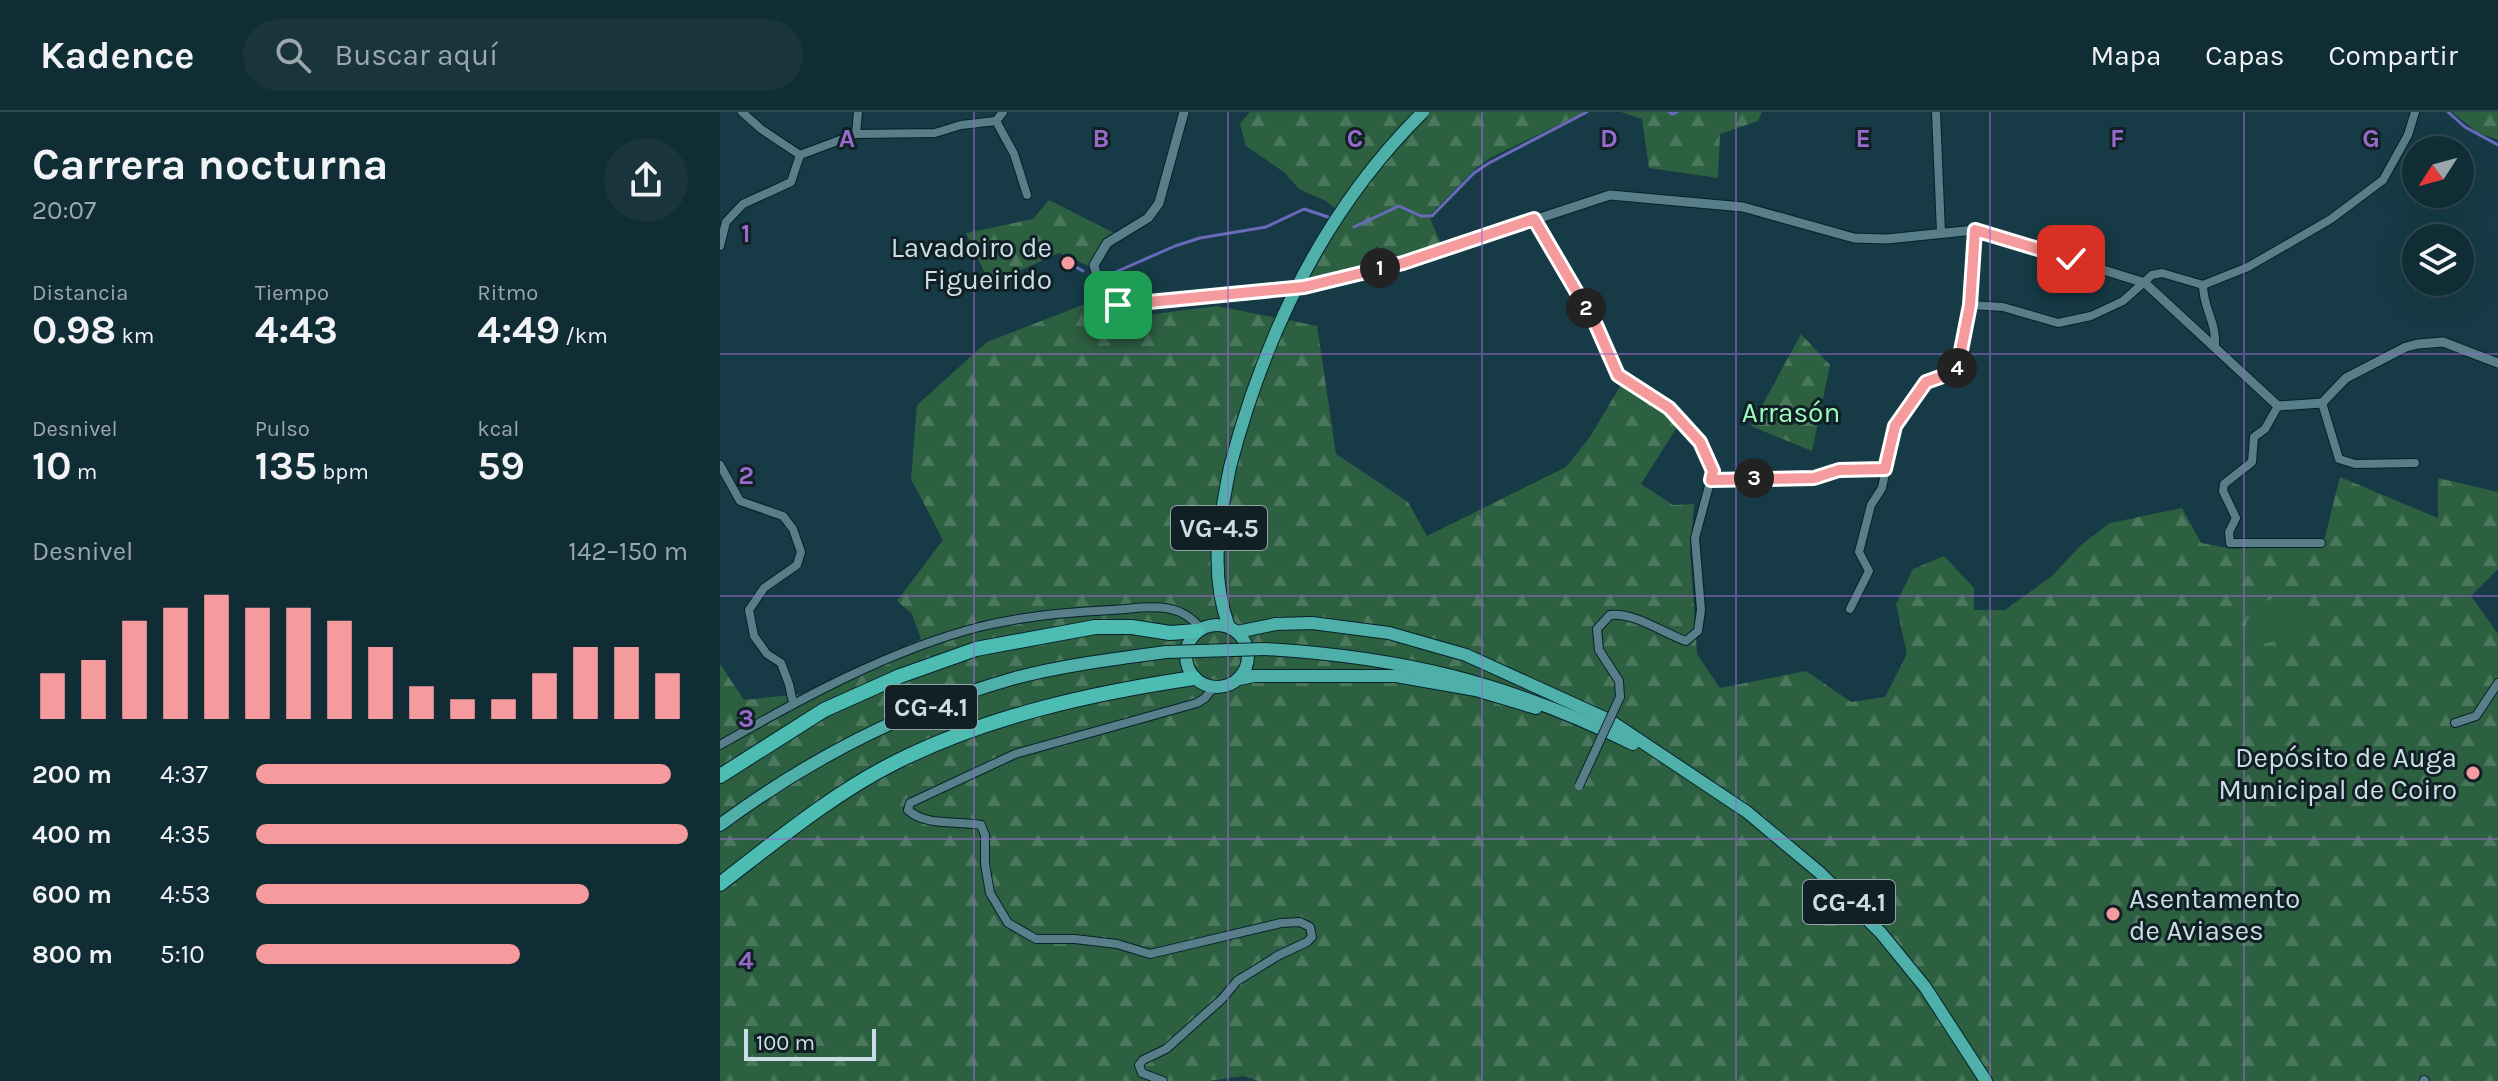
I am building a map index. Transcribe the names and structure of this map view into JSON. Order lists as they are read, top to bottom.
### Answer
{
  "streets": {
    "highway": ["VG-4.5", "CG-4.1"]
  },
  "parks": ["Arrasón"],
  "places": ["Lavadoiro de Figueirido", "Depósito de Auga Municipal de Coiro", "Asentamento de Aviases"],
  "scale_bar": "100 m",
  "north": "bottom left",
  "page": {
    "header": "Kadence",
    "search": "Buscar aquí",
    "nav": ["Mapa", "Capas", "Compartir"],
    "heading": ["Carrera nocturna", "20:07"],
    "stats": [
      ["Distancia", "0.98 km"],
      ["Tiempo", "4:43"],
      ["Ritmo", "4:49 /km"],
      ["Desnivel", "10 m"],
      ["Pulso", "135 bpm"],
      ["kcal", "59"]
    ],
    "pins": [
      "1",
      "2",
      "4",
      "3"
    ],
    "chart": ["Desnivel", "142–150 m"],
    "list": [
      {
        "name": "200 m",
        "note": "4:37"
      },
      {
        "name": "400 m",
        "note": "4:35"
      },
      {
        "name": "600 m",
        "note": "4:53"
      },
      {
        "name": "800 m",
        "note": "5:10"
      }
    ],
    "scale": "100 m"
  },
  "grid": {
    "columns": [
      "A",
      "B",
      "C",
      "D",
      "E",
      "F",
      "G"
    ],
    "rows": [
      "1",
      "2",
      "3",
      "4"
    ]
  }
}
